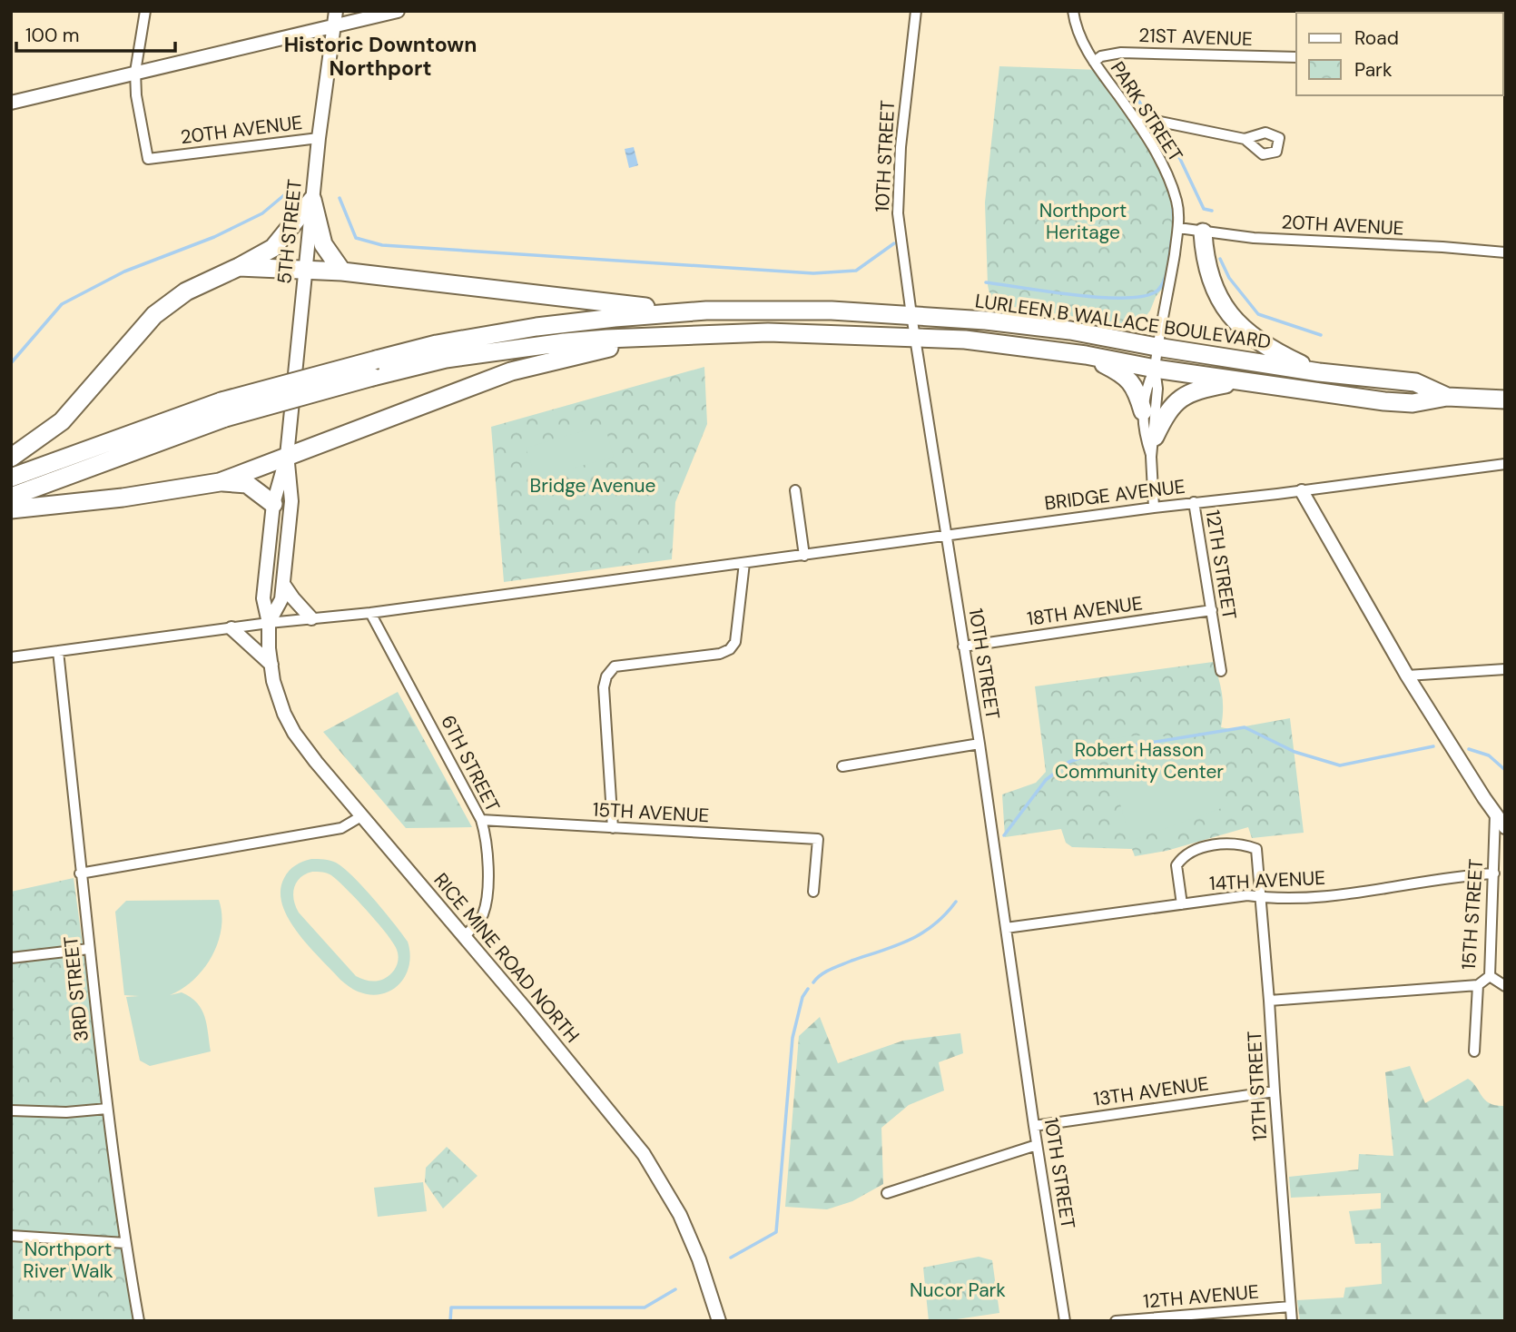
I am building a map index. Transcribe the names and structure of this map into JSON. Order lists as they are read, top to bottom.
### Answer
{
  "streets": {
    "highway": ["LURLEEN B WALLACE BOULEVARD"],
    "main road": ["5TH STREET", "RICE MINE ROAD NORTH"],
    "street": [
      "21ST AVENUE",
      "PARK STREET",
      "20TH AVENUE",
      "10TH STREET",
      "BRIDGE AVENUE",
      "12TH STREET",
      "18TH AVENUE",
      "6TH STREET",
      "15TH AVENUE",
      "14TH AVENUE",
      "15TH STREET",
      "3RD STREET",
      "13TH AVENUE",
      "12TH AVENUE"
    ]
  },
  "crossings": [
    ["21ST AVENUE", "PARK STREET"],
    ["PARK STREET", "20TH AVENUE"],
    ["PARK STREET", "LURLEEN B WALLACE BOULEVARD"],
    ["20TH AVENUE", "5TH STREET"],
    ["10TH STREET", "LURLEEN B WALLACE BOULEVARD"],
    ["10TH STREET", "BRIDGE AVENUE"],
    ["10TH STREET", "18TH AVENUE"],
    ["10TH STREET", "14TH AVENUE"],
    ["10TH STREET", "13TH AVENUE"],
    ["5TH STREET", "BRIDGE AVENUE"],
    ["5TH STREET", "RICE MINE ROAD NORTH"],
    ["BRIDGE AVENUE", "12TH STREET"],
    ["BRIDGE AVENUE", "6TH STREET"],
    ["BRIDGE AVENUE", "RICE MINE ROAD NORTH"],
    ["BRIDGE AVENUE", "3RD STREET"],
    ["12TH STREET", "18TH AVENUE"],
    ["12TH STREET", "14TH AVENUE"],
    ["12TH STREET", "13TH AVENUE"],
    ["12TH STREET", "12TH AVENUE"],
    ["6TH STREET", "15TH AVENUE"],
    ["6TH STREET", "RICE MINE ROAD NORTH"],
    ["14TH AVENUE", "15TH STREET"]
  ],
  "districts": ["Historic Downtown Northport"],
  "parks": [
    "Northport Heritage",
    "Bridge Avenue",
    "Robert Hasson Community Center",
    "Northport River Walk",
    "Nucor Park"
  ],
  "legend": ["Road", "Park"],
  "scale_bar": "100 m"
}
